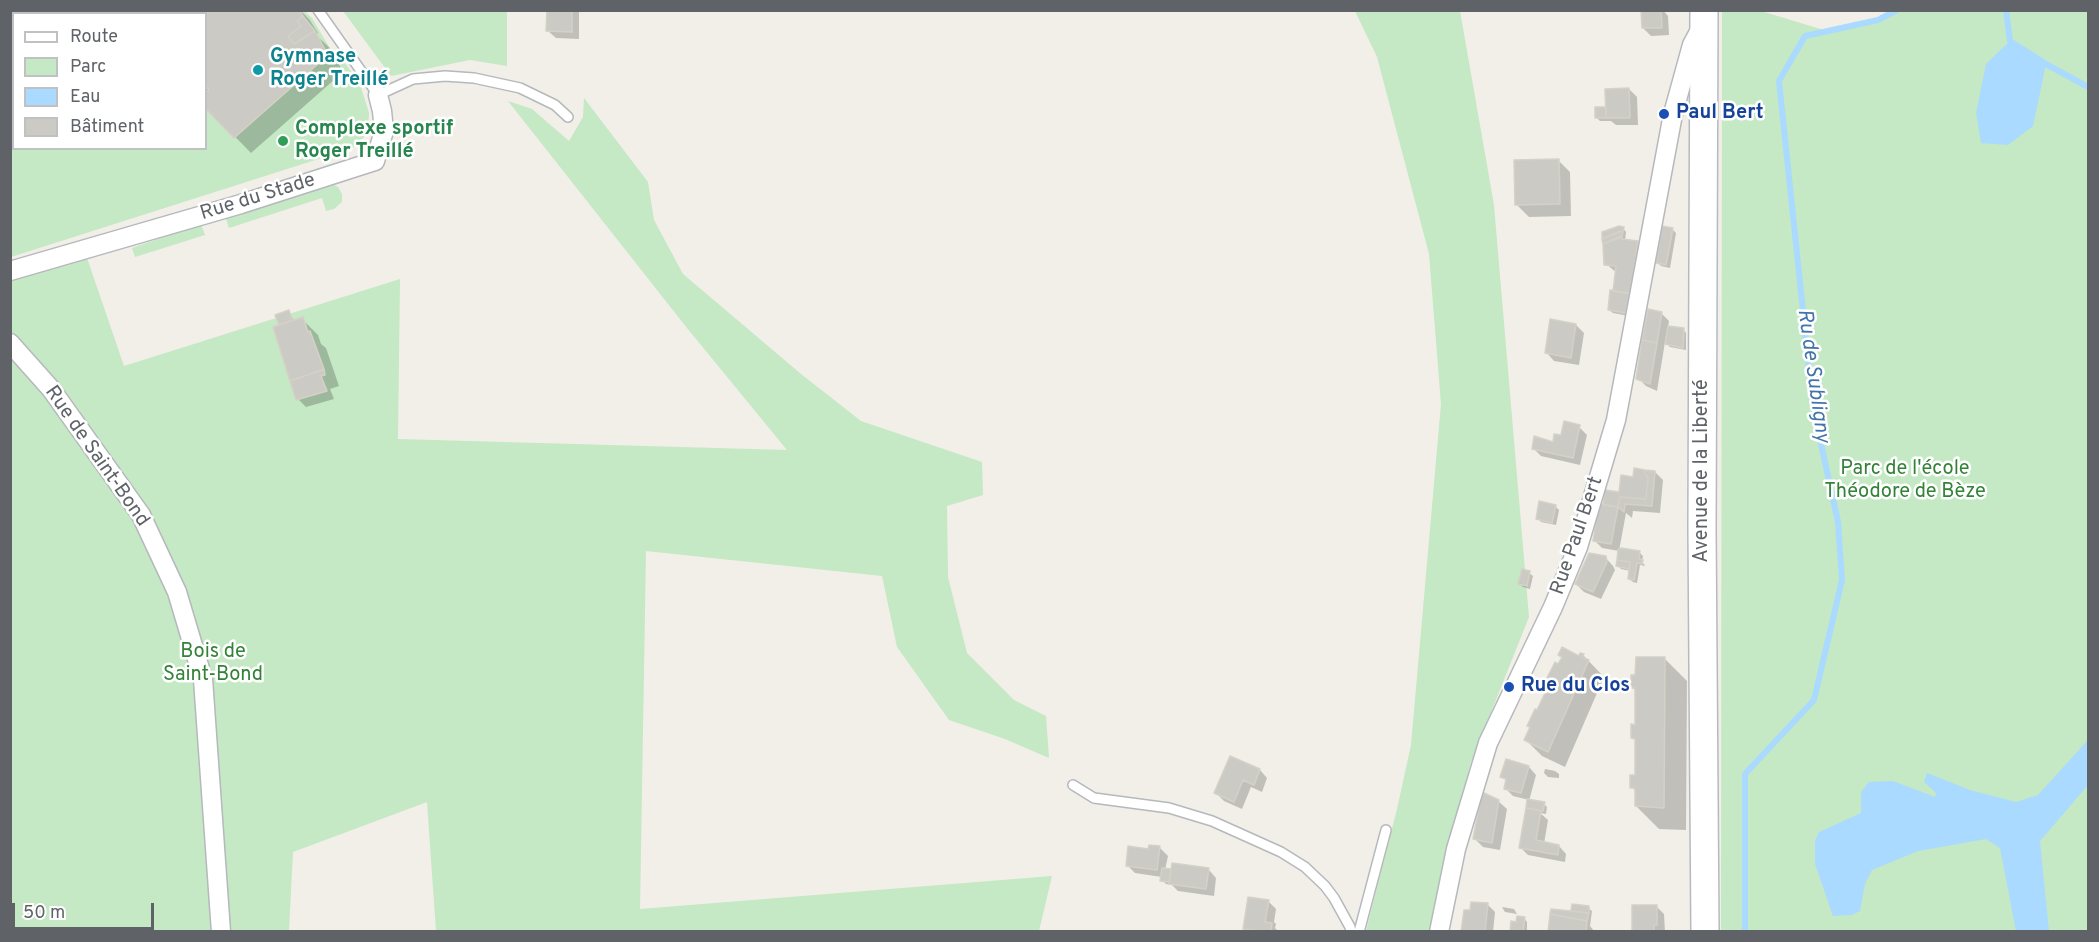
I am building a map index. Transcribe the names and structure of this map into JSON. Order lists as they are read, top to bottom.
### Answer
{
  "streets": {
    "main road": ["Avenue de la Liberté"],
    "street": ["Rue du Stade", "Rue de Saint-Bond", "Rue Paul Bert"]
  },
  "crossings": [
    ["Avenue de la Liberté", "Rue Paul Bert"]
  ],
  "water": ["Ru de Subligny"],
  "parks": ["Parc de l'école Théodore de Bèze", "Bois de Saint-Bond"],
  "places": [
    "Gymnase Roger Treillé",
    "Paul Bert",
    "Complexe sportif Roger Treillé",
    "Rue du Clos"
  ],
  "legend": [
    "Route",
    "Parc",
    "Eau",
    "Bâtiment"
  ],
  "scale_bar": "50 m"
}
